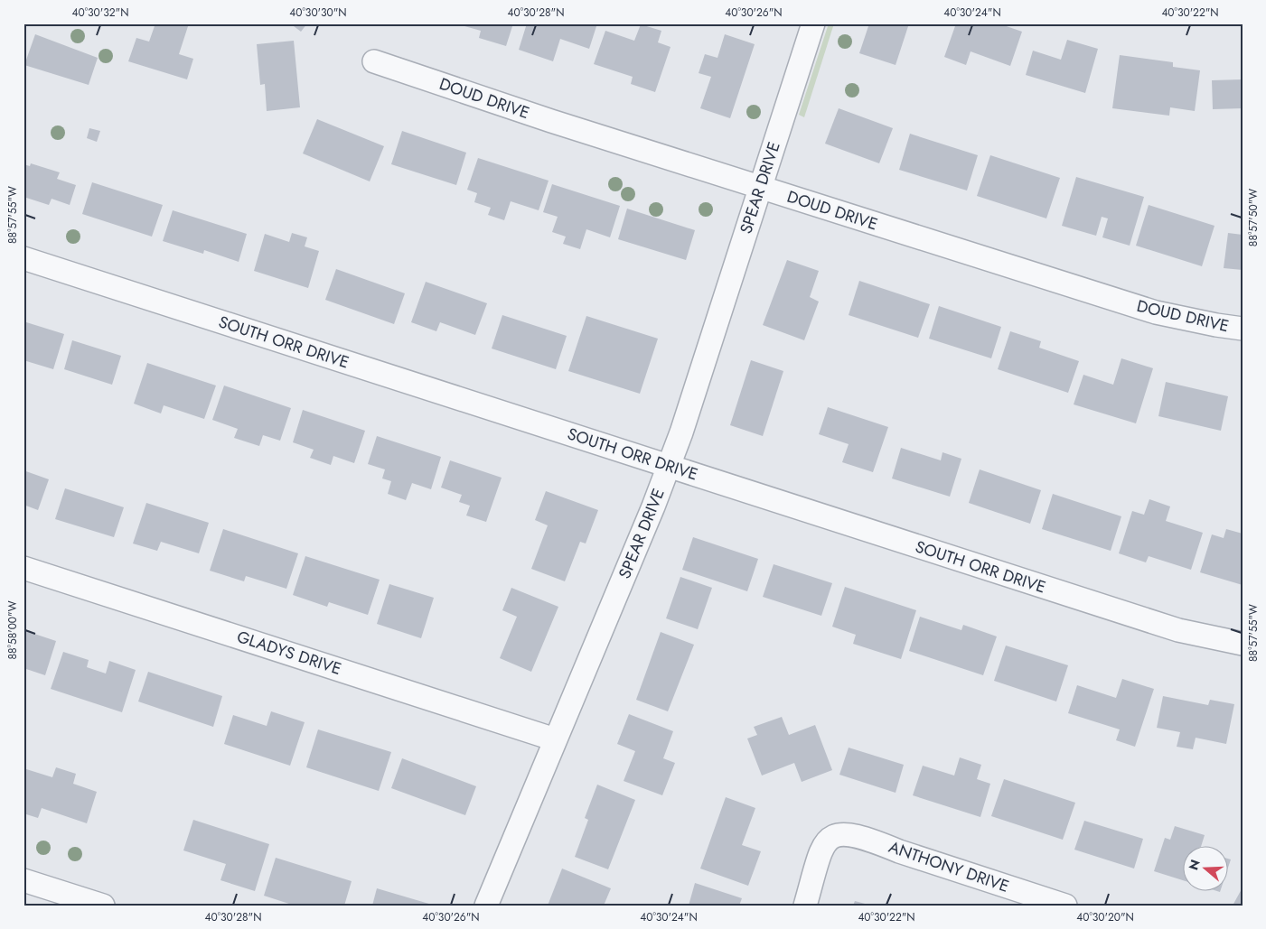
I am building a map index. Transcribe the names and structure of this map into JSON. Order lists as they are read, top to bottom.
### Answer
{
  "streets": {
    "street": [
      "DOUD DRIVE",
      "SPEAR DRIVE",
      "SOUTH ORR DRIVE",
      "GLADYS DRIVE",
      "ANTHONY DRIVE"
    ]
  },
  "crossings": [
    ["DOUD DRIVE", "SPEAR DRIVE"],
    ["SPEAR DRIVE", "SOUTH ORR DRIVE"],
    ["SPEAR DRIVE", "GLADYS DRIVE"]
  ],
  "north": "left",
  "coordinates": [
    "40°30'32\"N",
    "40°30'30\"N",
    "40°30'28\"N",
    "40°30'26\"N",
    "40°30'24\"N",
    "40°30'22\"N",
    "88°57'55\"W",
    "88°57'50\"W",
    "88°58'00\"W",
    "40°30'20\"N"
  ]
}
